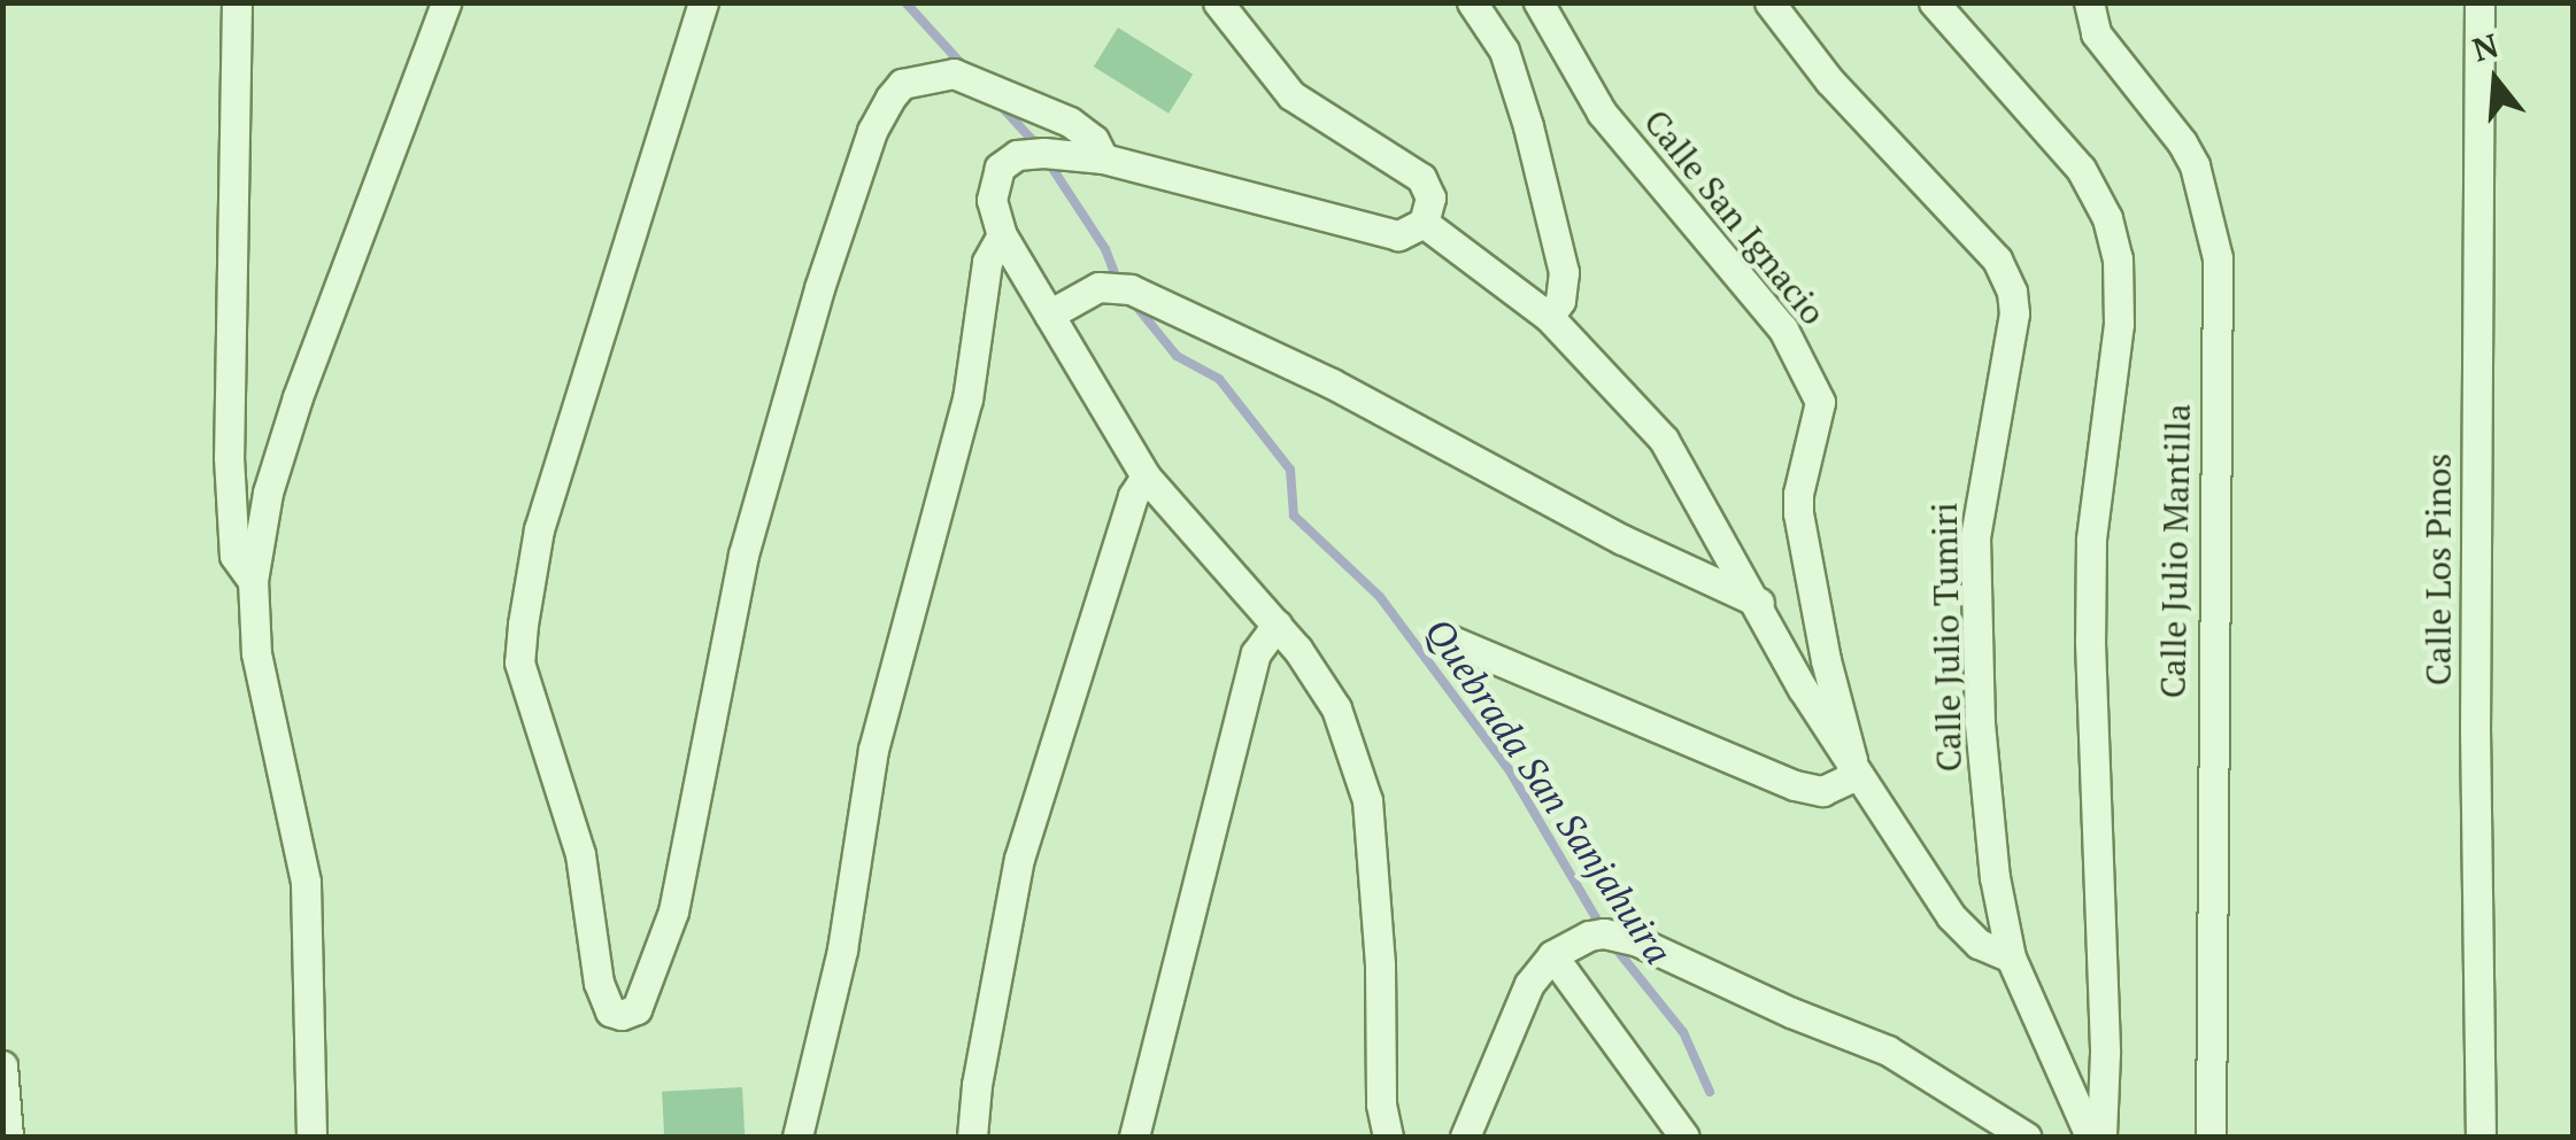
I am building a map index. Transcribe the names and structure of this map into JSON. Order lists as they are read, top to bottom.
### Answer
{
  "streets": {
    "street": [
      "Calle San Ignacio",
      "Calle Julio Mantilla",
      "Calle Los Pinos",
      "Calle Julio Tumiri"
    ]
  },
  "water": ["Quebrada San Sanjahuira"],
  "north": "top"
}
